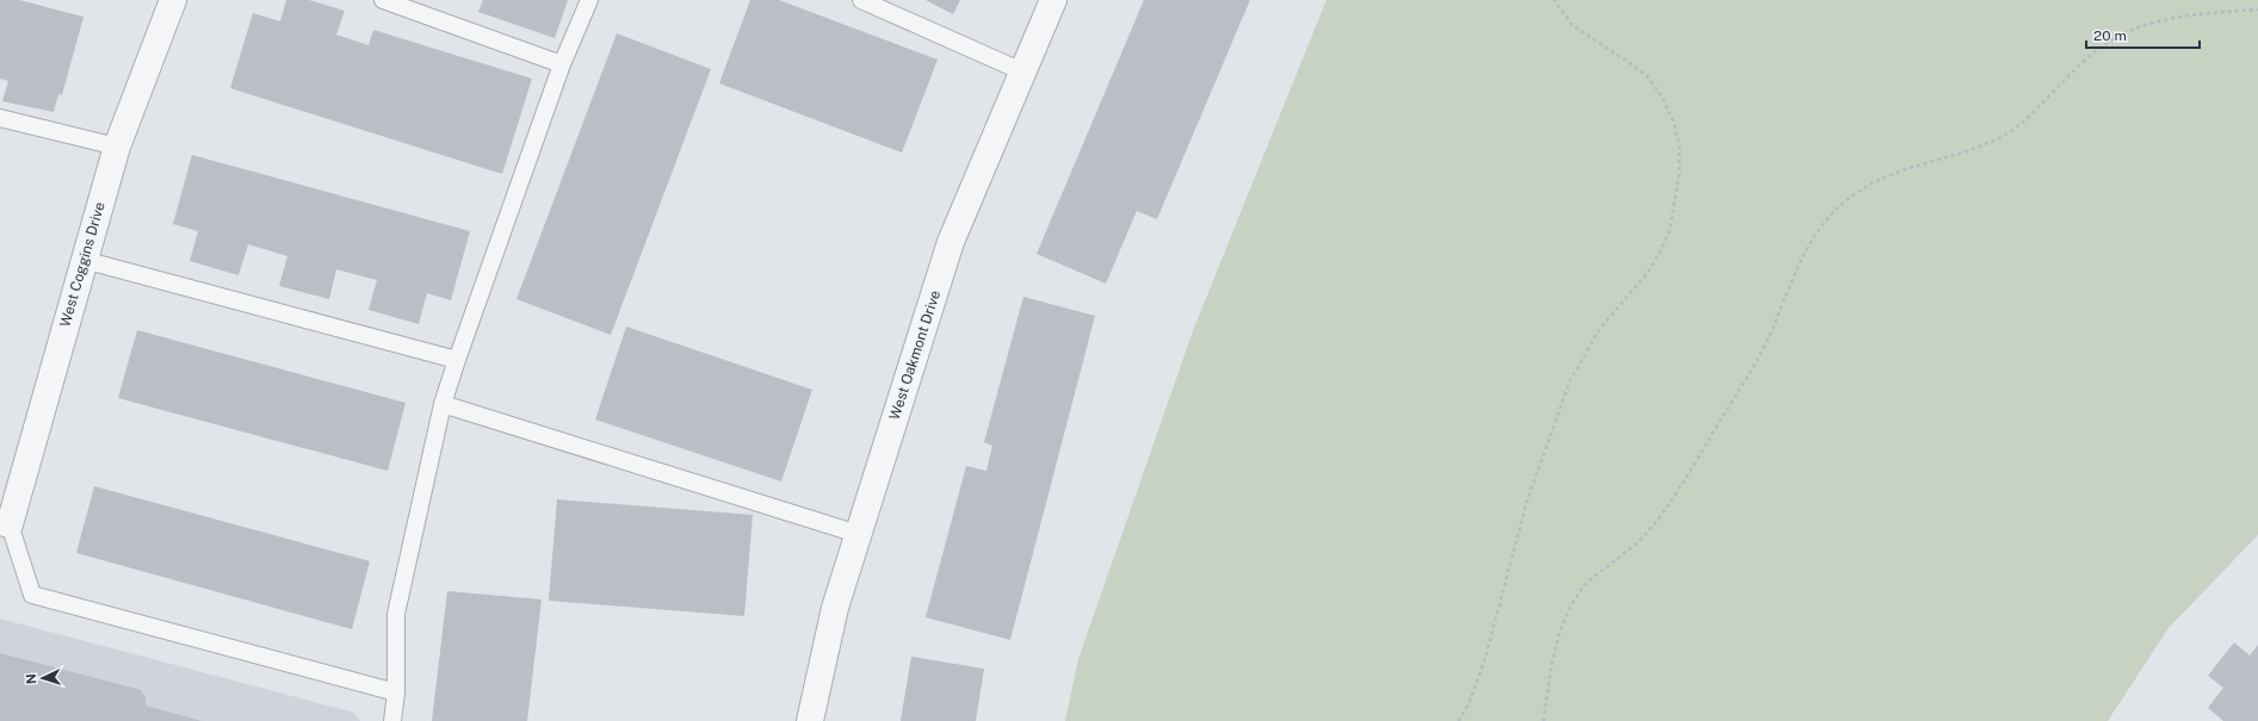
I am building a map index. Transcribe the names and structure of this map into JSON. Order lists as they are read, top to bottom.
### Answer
{
  "streets": {
    "street": ["West Coggins Drive", "West Oakmont Drive"]
  },
  "scale_bar": "20 m",
  "north": "left"
}
